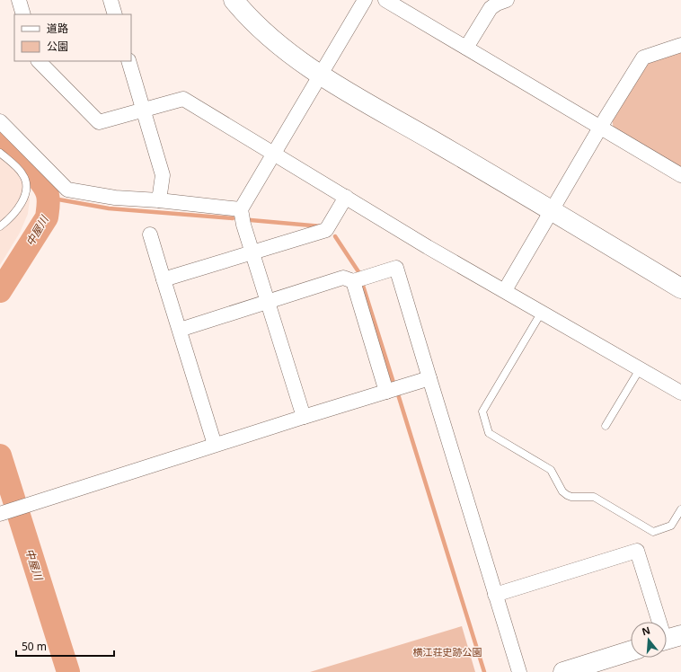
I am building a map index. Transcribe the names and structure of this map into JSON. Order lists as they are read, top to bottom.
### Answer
{
  "water": ["中屋川"],
  "parks": ["横江荘史跡公園"],
  "legend": ["道路", "公園"],
  "scale_bar": "50 m",
  "north": "top"
}
